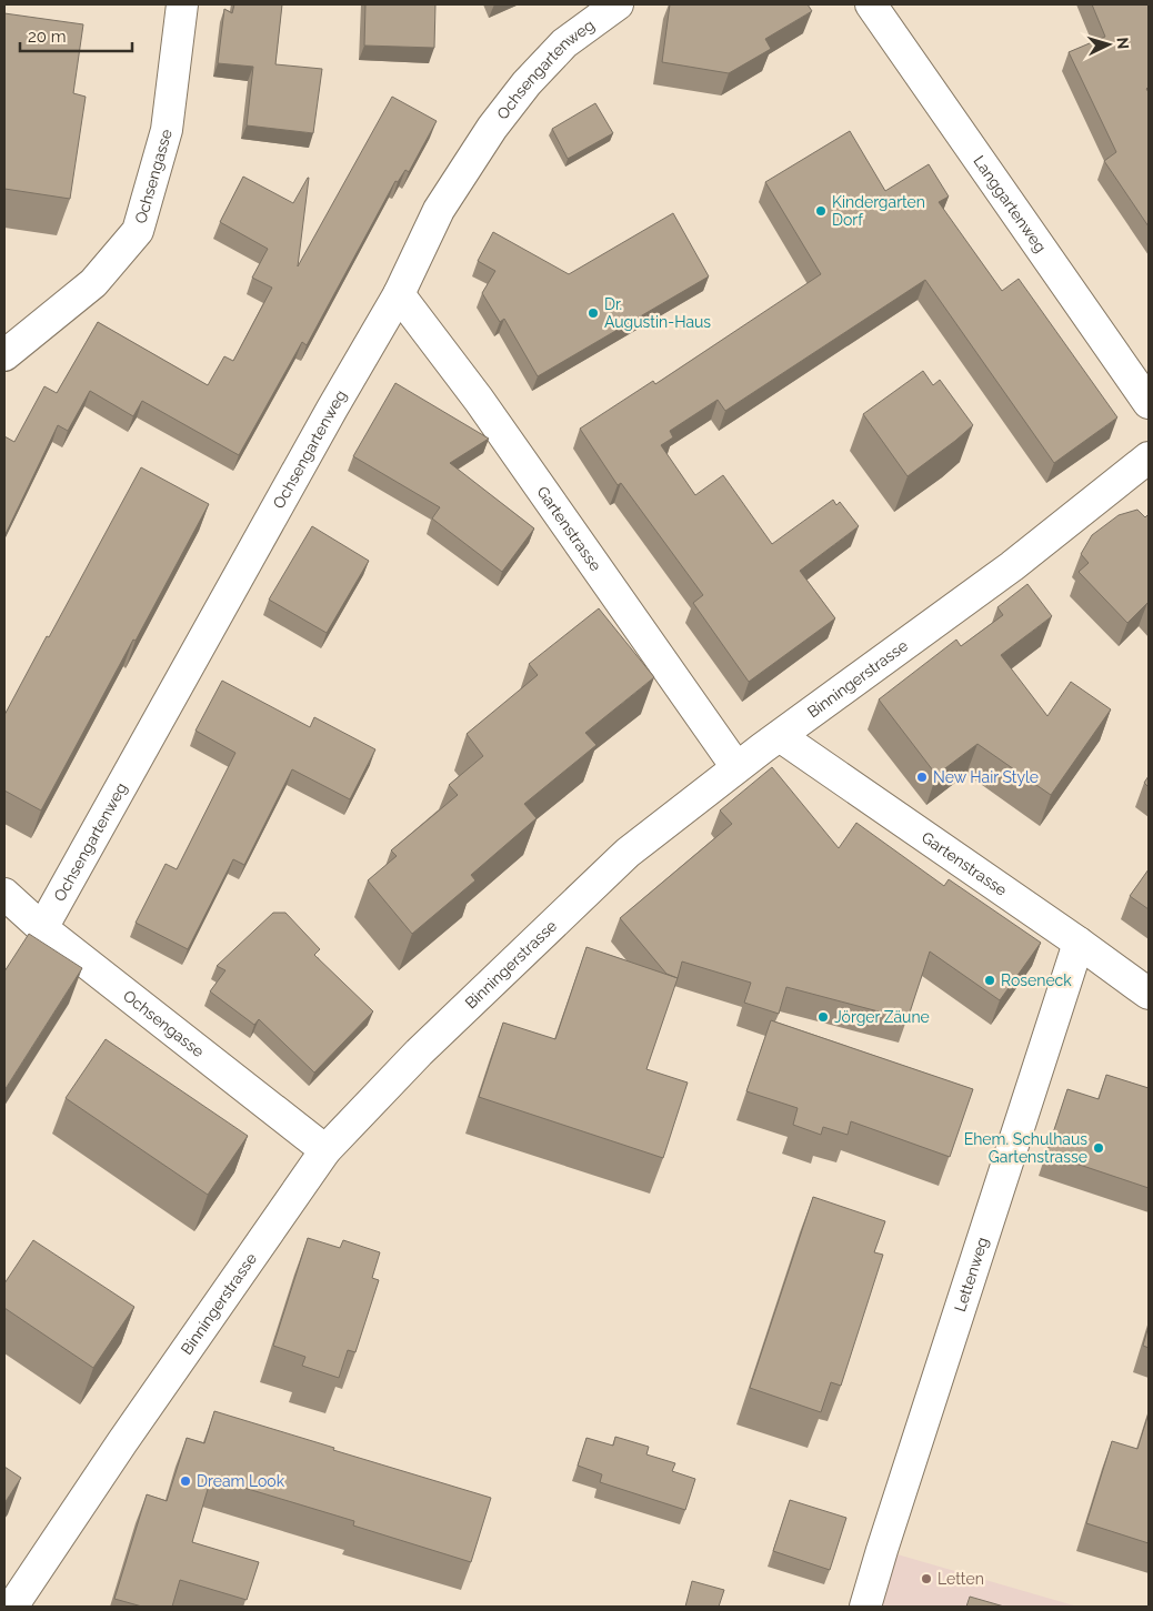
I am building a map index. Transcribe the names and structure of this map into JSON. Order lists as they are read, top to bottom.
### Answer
{
  "streets": {
    "street": [
      "Ochsengartenweg",
      "Ochsengasse",
      "Langgartenweg",
      "Gartenstrasse",
      "Binningerstrasse",
      "Lettenweg"
    ]
  },
  "crossings": [
    ["Ochsengartenweg", "Ochsengasse"],
    ["Ochsengartenweg", "Gartenstrasse"],
    ["Ochsengasse", "Binningerstrasse"],
    ["Gartenstrasse", "Binningerstrasse"],
    ["Gartenstrasse", "Lettenweg"]
  ],
  "places": [
    "Kindergarten Dorf",
    "Dr. Augustin-Haus",
    "New Hair Style",
    "Roseneck",
    "Jörger Zäune",
    "Ehem. Schulhaus Gartenstrasse",
    "Dream Look",
    "Letten"
  ],
  "scale_bar": "20 m",
  "north": "right"
}
